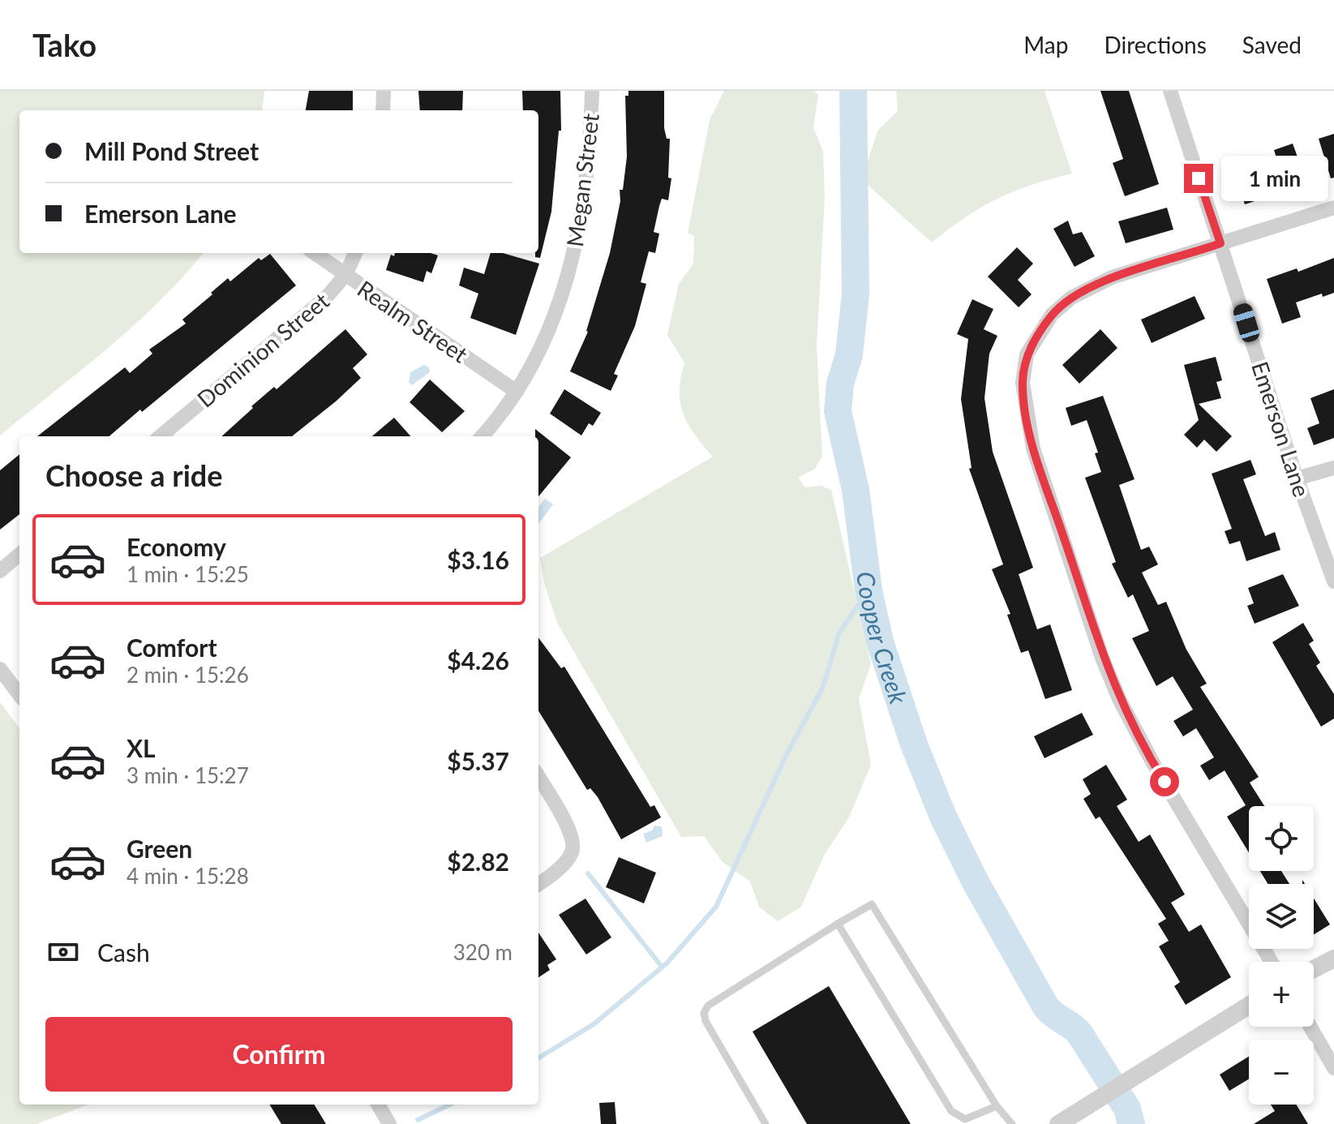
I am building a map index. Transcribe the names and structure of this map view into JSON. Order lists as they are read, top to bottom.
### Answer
{
  "streets": {
    "street": [
      "Megan Street",
      "Realm Street",
      "Dominion Street",
      "Emerson Lane"
    ]
  },
  "crossings": [
    ["Megan Street", "Realm Street"],
    ["Realm Street", "Dominion Street"]
  ],
  "water": ["Cooper Creek"],
  "page": {
    "header": "Tako",
    "nav": ["Map", "Directions", "Saved"],
    "banner": ["Mill Pond Street", "Emerson Lane"],
    "bubble": "1 min",
    "heading": "Choose a ride",
    "list": [
      {
        "name": "Economy",
        "note": "1 min · 15:25",
        "value": "$3.16"
      },
      {
        "name": "Comfort",
        "note": "2 min · 15:26",
        "value": "$4.26"
      },
      {
        "name": "XL",
        "note": "3 min · 15:27",
        "value": "$5.37"
      },
      {
        "name": "Green",
        "note": "4 min · 15:28",
        "value": "$2.82"
      }
    ],
    "map_buttons": ["+", "−"],
    "pay": ["Cash", "320 m"],
    "buttons": "Confirm"
  }
}
